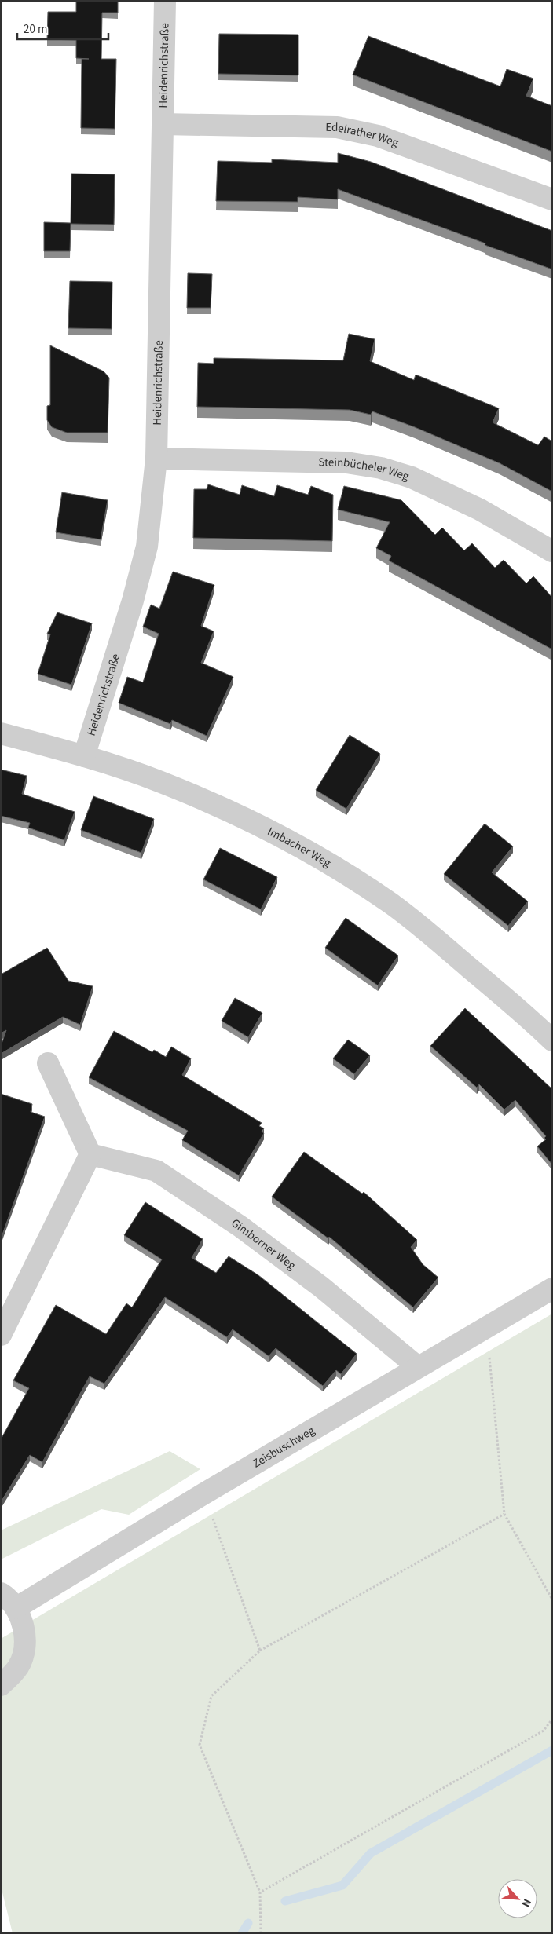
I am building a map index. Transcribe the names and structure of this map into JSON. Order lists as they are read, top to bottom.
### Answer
{
  "streets": {
    "street": [
      "Heidenrichstraße",
      "Edelrather Weg",
      "Steinbücheler Weg",
      "Imbacher Weg",
      "Gimborner Weg",
      "Zeisbuschweg"
    ]
  },
  "crossings": [
    ["Heidenrichstraße", "Edelrather Weg"],
    ["Heidenrichstraße", "Steinbücheler Weg"],
    ["Heidenrichstraße", "Imbacher Weg"],
    ["Gimborner Weg", "Zeisbuschweg"]
  ],
  "scale_bar": "20 m",
  "north": "bottom right"
}
